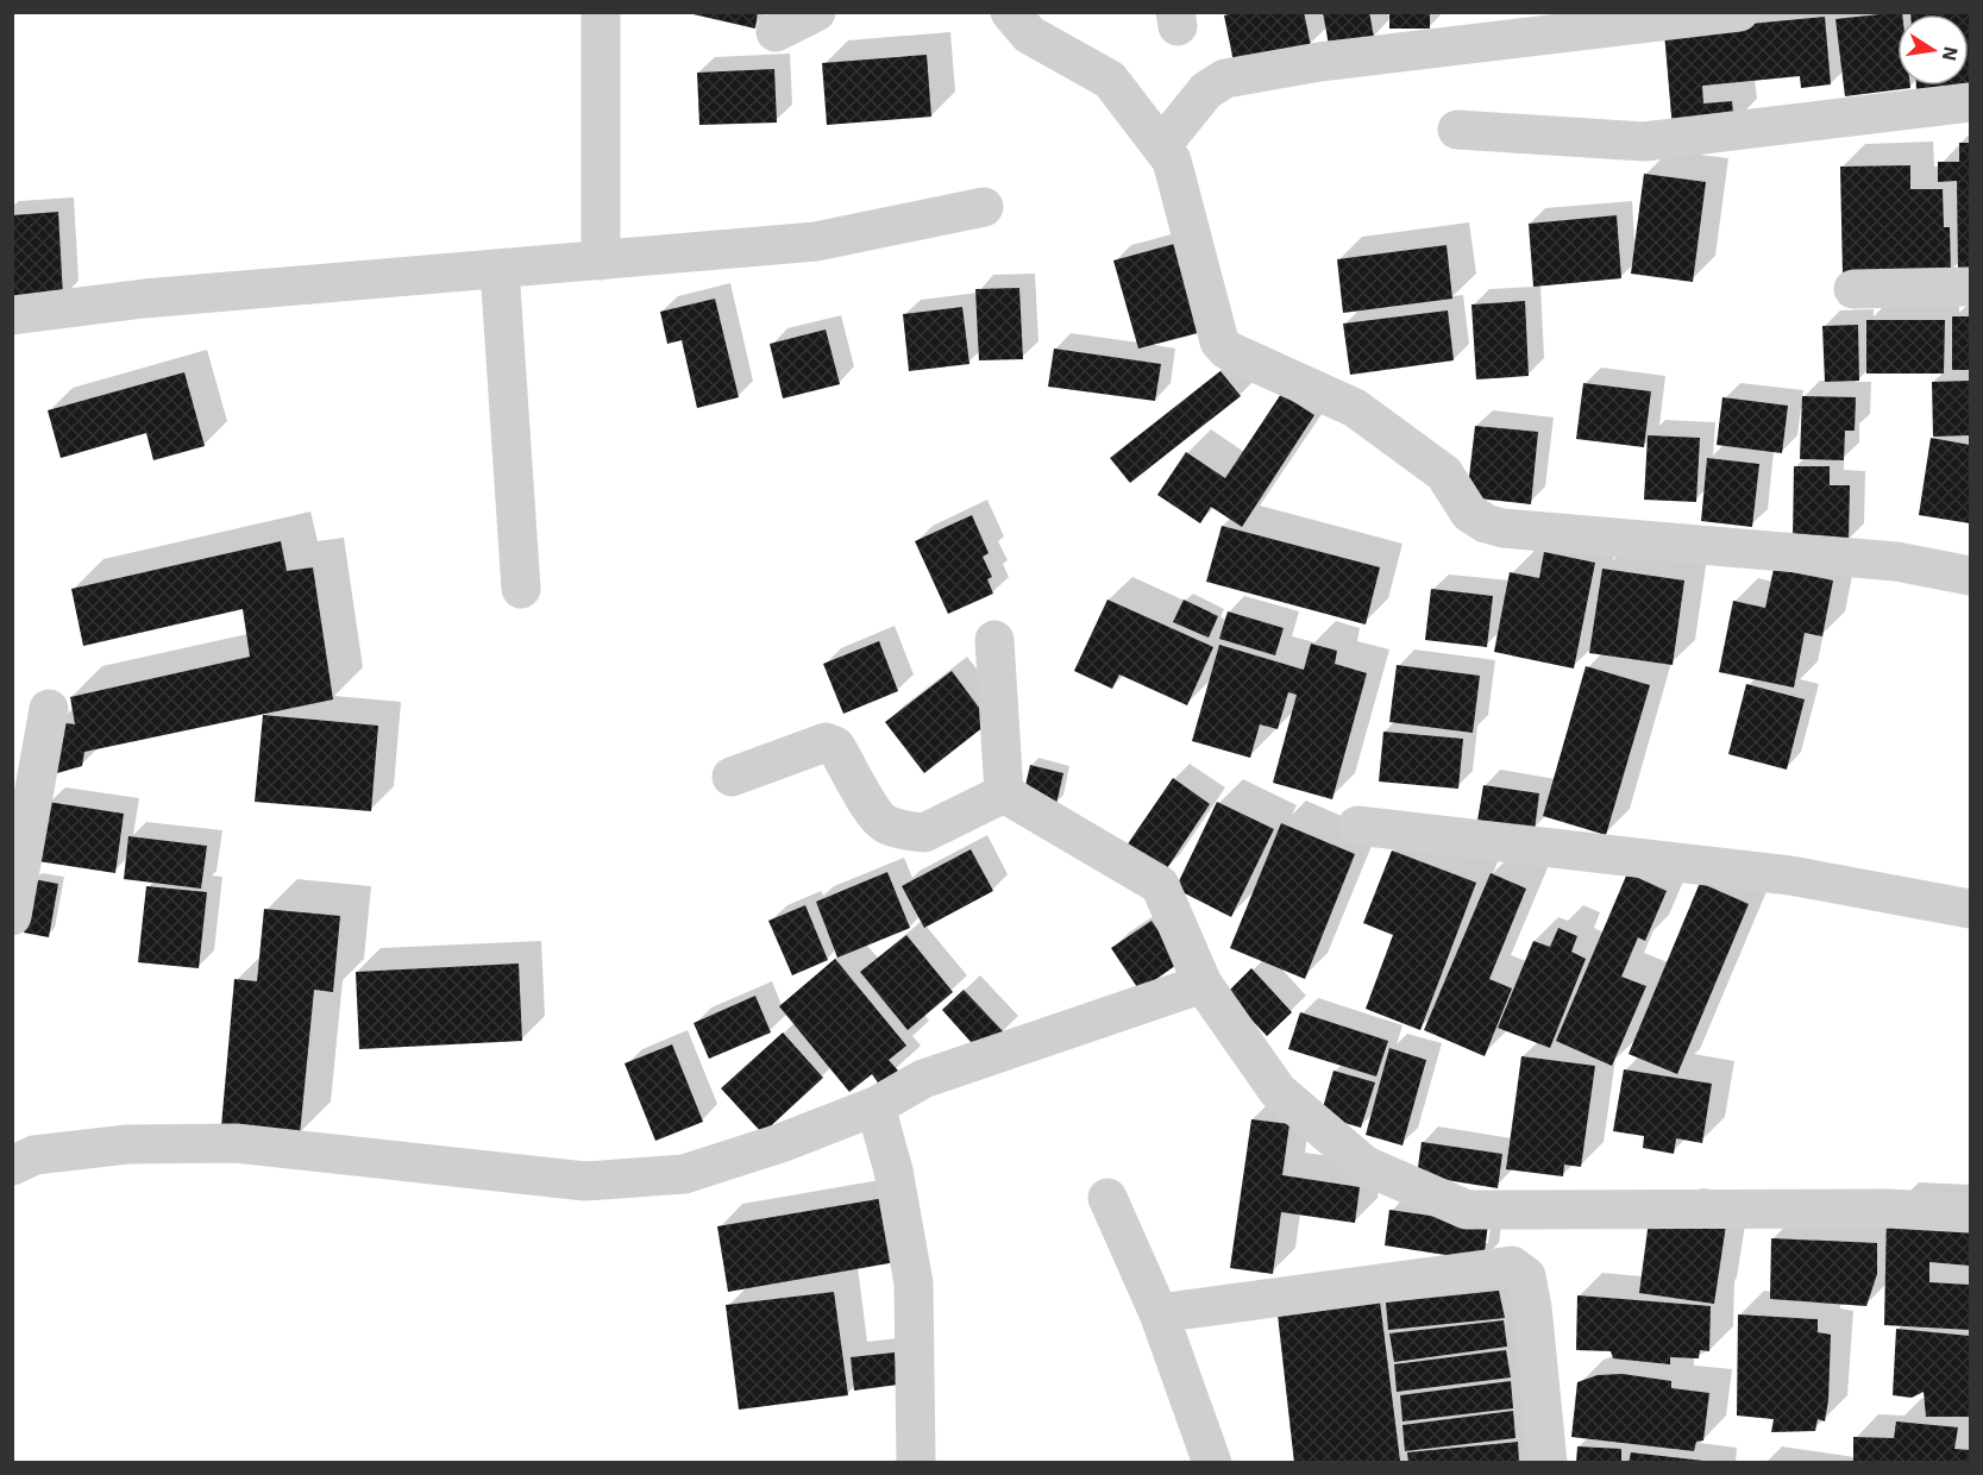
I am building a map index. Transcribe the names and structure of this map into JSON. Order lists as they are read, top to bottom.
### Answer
{
  "north": "right"
}
